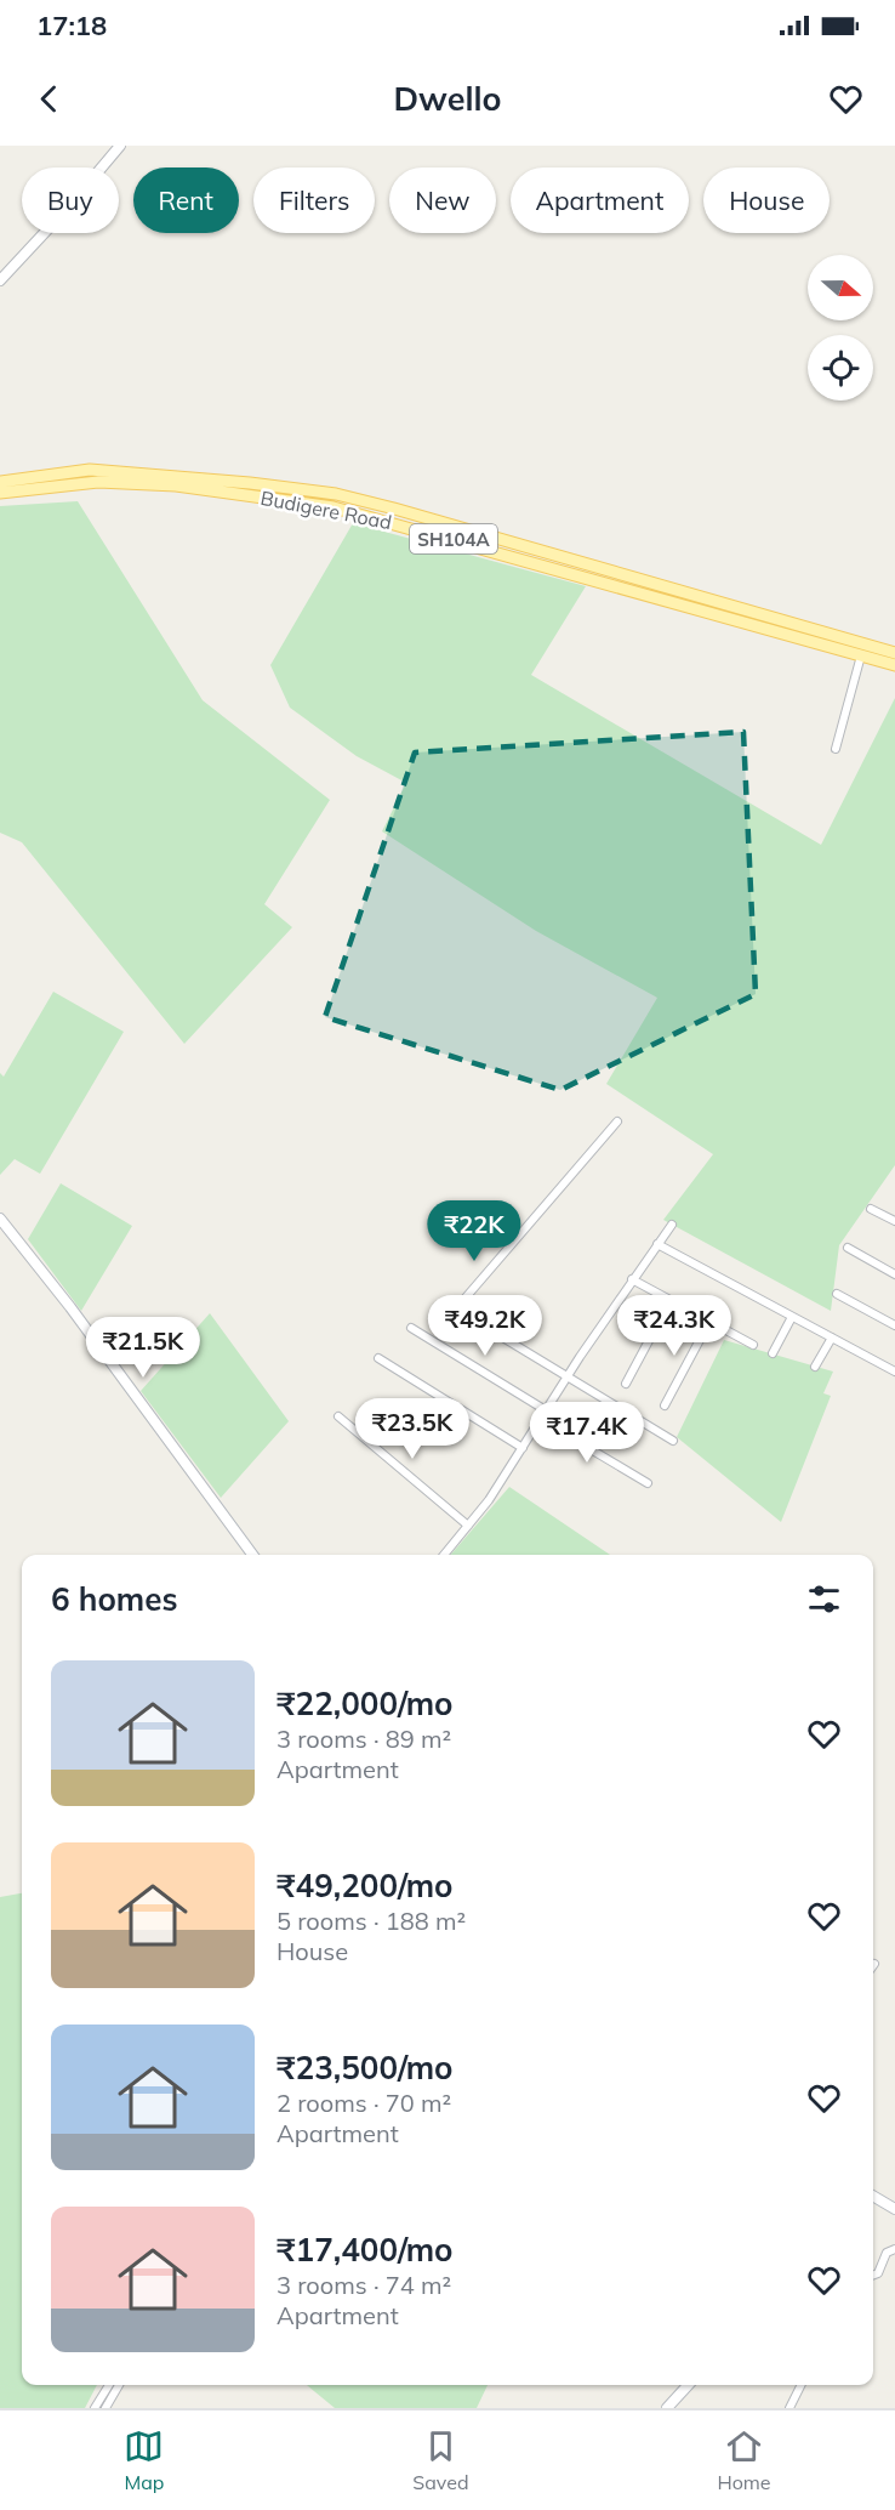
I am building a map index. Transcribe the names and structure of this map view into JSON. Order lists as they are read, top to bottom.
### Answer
{
  "streets": {
    "main road": ["Budigere Road", "SH104A"]
  },
  "north": "right",
  "page": {
    "status": "17:18",
    "header": "Dwello",
    "chip": [
      "Buy",
      "Rent",
      "Filters",
      "New",
      "Apartment",
      "House"
    ],
    "price": [
      "₹22K",
      "₹49.2K",
      "₹24.3K",
      "₹21.5K",
      "₹23.5K",
      "₹17.4K"
    ],
    "heading": "6 homes",
    "list": [
      {
        "name": "₹22,000/mo",
        "note": "3 rooms · 89 m² · Apartment"
      },
      {
        "name": "₹49,200/mo",
        "note": "5 rooms · 188 m² · House"
      },
      {
        "name": "₹23,500/mo",
        "note": "2 rooms · 70 m² · Apartment"
      },
      {
        "name": "₹17,400/mo",
        "note": "3 rooms · 74 m² · Apartment"
      }
    ],
    "tabs": ["Map", "Saved", "Home"]
  }
}
